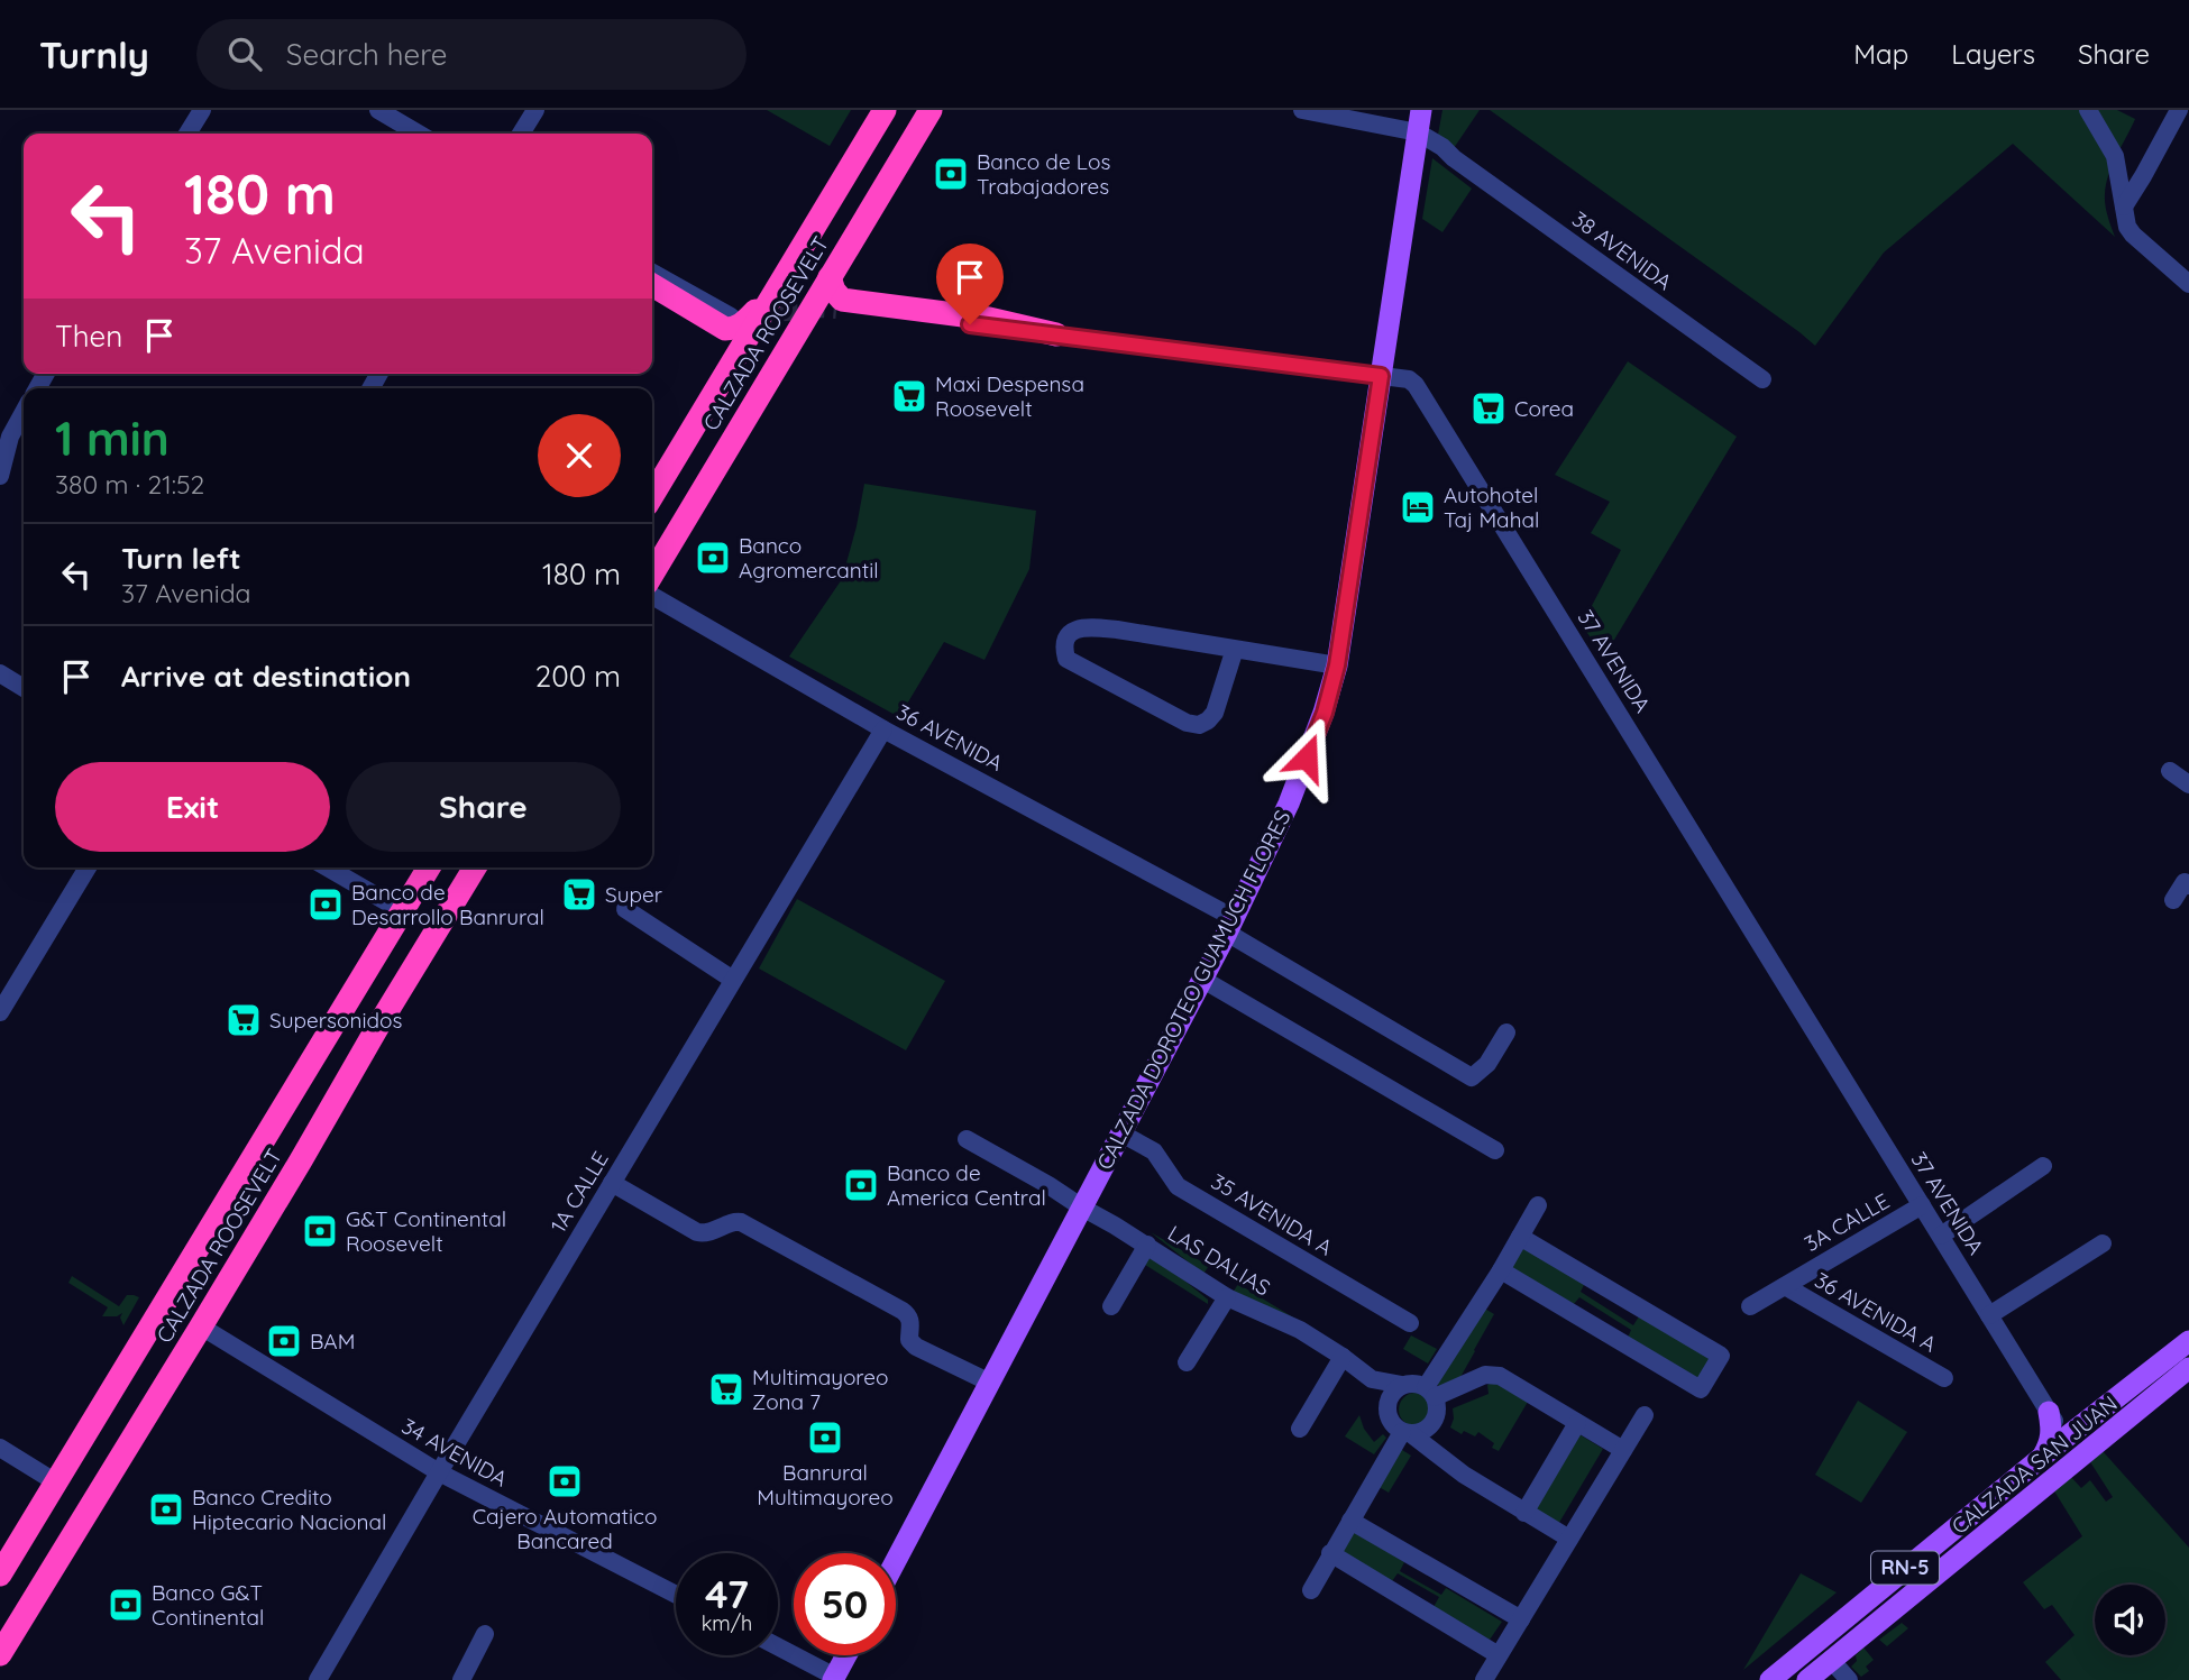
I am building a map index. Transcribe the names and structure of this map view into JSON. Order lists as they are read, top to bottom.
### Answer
{
  "streets": {
    "highway": ["CALZADA ROOSEVELT"],
    "main road": ["CALZADA DOROTEO GUAMUCH FLORES", "CALZADA SAN JUAN", "RN-5"],
    "street": [
      "38 AVENIDA",
      "37 AVENIDA",
      "36 AVENIDA",
      "1A CALLE",
      "35 AVENIDA A",
      "3A CALLE",
      "LAS DALIAS",
      "36 AVENIDA A",
      "34 AVENIDA"
    ]
  },
  "crossings": [
    ["38 AVENIDA", "CALZADA DOROTEO GUAMUCH FLORES"],
    ["CALZADA ROOSEVELT", "34 AVENIDA"],
    ["37 AVENIDA", "CALZADA DOROTEO GUAMUCH FLORES"],
    ["37 AVENIDA", "3A CALLE"],
    ["37 AVENIDA", "CALZADA SAN JUAN"],
    ["36 AVENIDA", "CALZADA DOROTEO GUAMUCH FLORES"],
    ["36 AVENIDA", "1A CALLE"],
    ["CALZADA DOROTEO GUAMUCH FLORES", "35 AVENIDA A"],
    ["CALZADA DOROTEO GUAMUCH FLORES", "LAS DALIAS"],
    ["1A CALLE", "34 AVENIDA"],
    ["3A CALLE", "36 AVENIDA A"]
  ],
  "places": {
    "bank": [
      "Banco de Los Trabajadores",
      "Banco Agromercantil",
      "Banco de Desarrollo Banrural",
      "Banco de America Central",
      "G&T Continental Roosevelt",
      "BAM",
      "Banrural Multimayoreo",
      "Cajero Automatico Bancared",
      "Banco Credito Hiptecario Nacional",
      "Banco G&T Continental"
    ],
    "supermarket": [
      "Maxi Despensa Roosevelt",
      "Corea",
      "Super",
      "Supersonidos",
      "Multimayoreo Zona 7"
    ],
    "hotel": ["Autohotel Taj Mahal"]
  },
  "page": {
    "header": "Turnly",
    "search": "Search here",
    "nav": ["Map", "Layers", "Share"],
    "turn": ["180 m", "37 Avenida"],
    "then": "Then",
    "heading": ["1 min", "380 m · 21:52"],
    "list": [
      {
        "name": "Turn left",
        "note": "37 Avenida",
        "value": "180 m"
      },
      {
        "name": "Arrive at destination",
        "value": "200 m"
      }
    ],
    "buttons": ["Exit", "Share"],
    "speed": "47 km/h",
    "limit": "50"
  }
}
